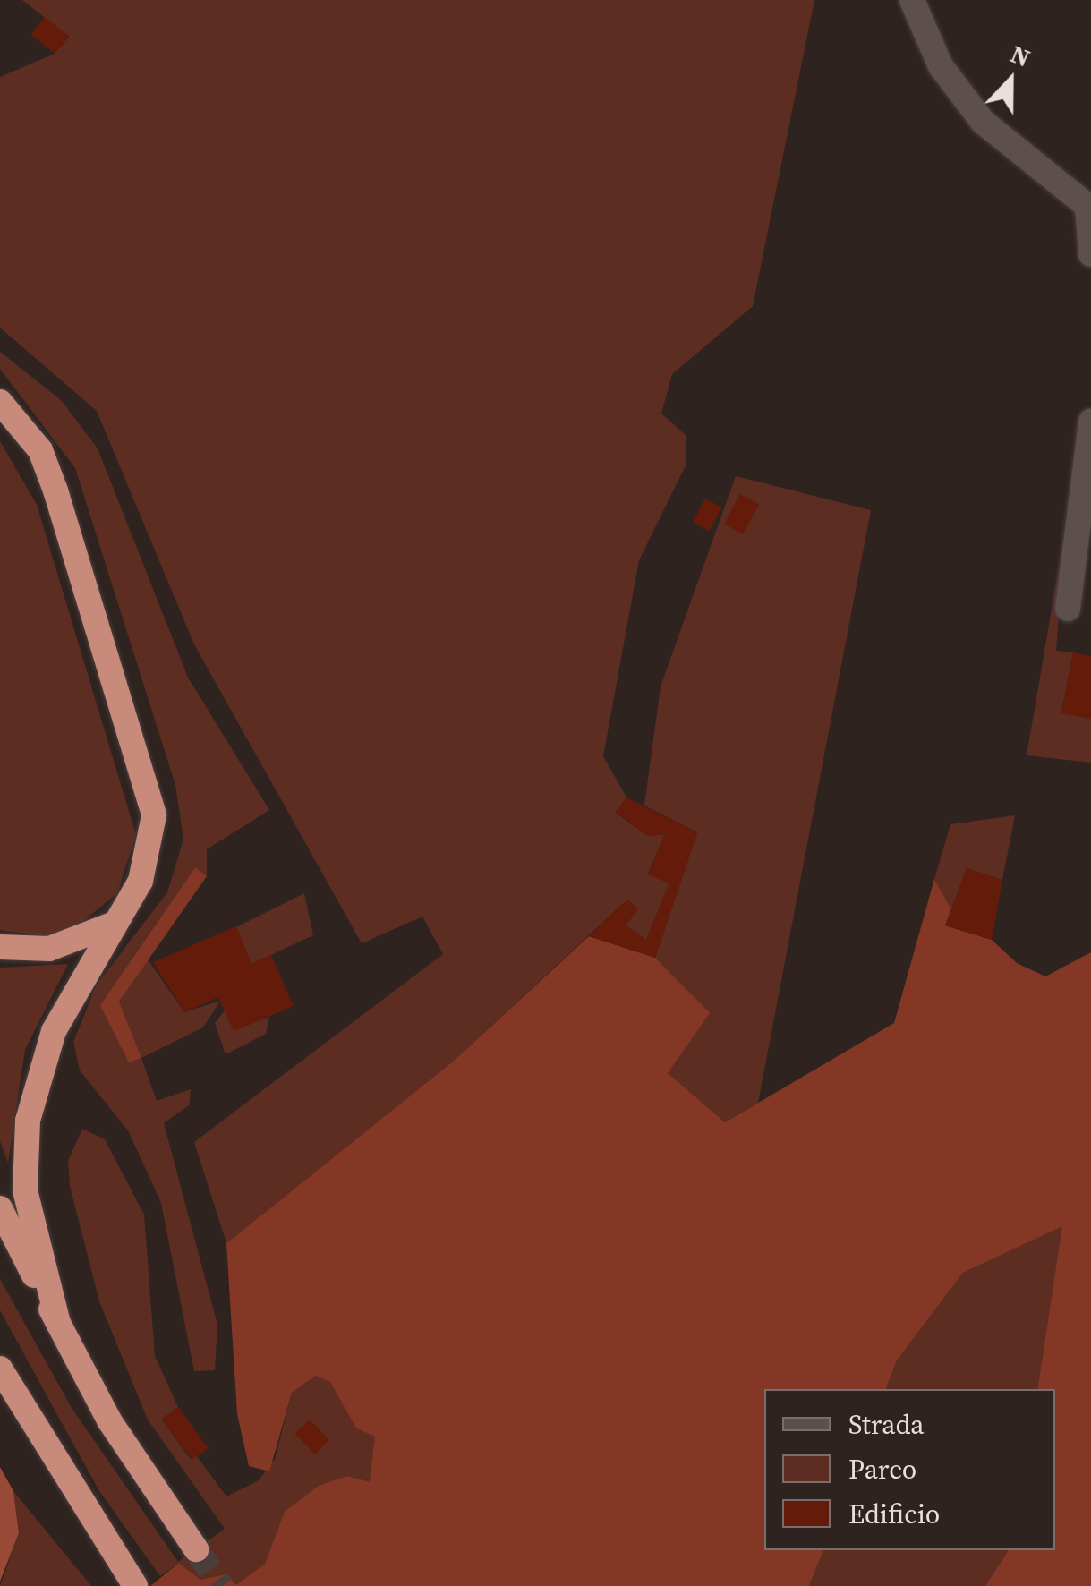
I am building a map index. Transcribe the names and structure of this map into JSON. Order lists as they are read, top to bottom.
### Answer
{
  "legend": ["Strada", "Parco", "Edificio"],
  "north": "top"
}
